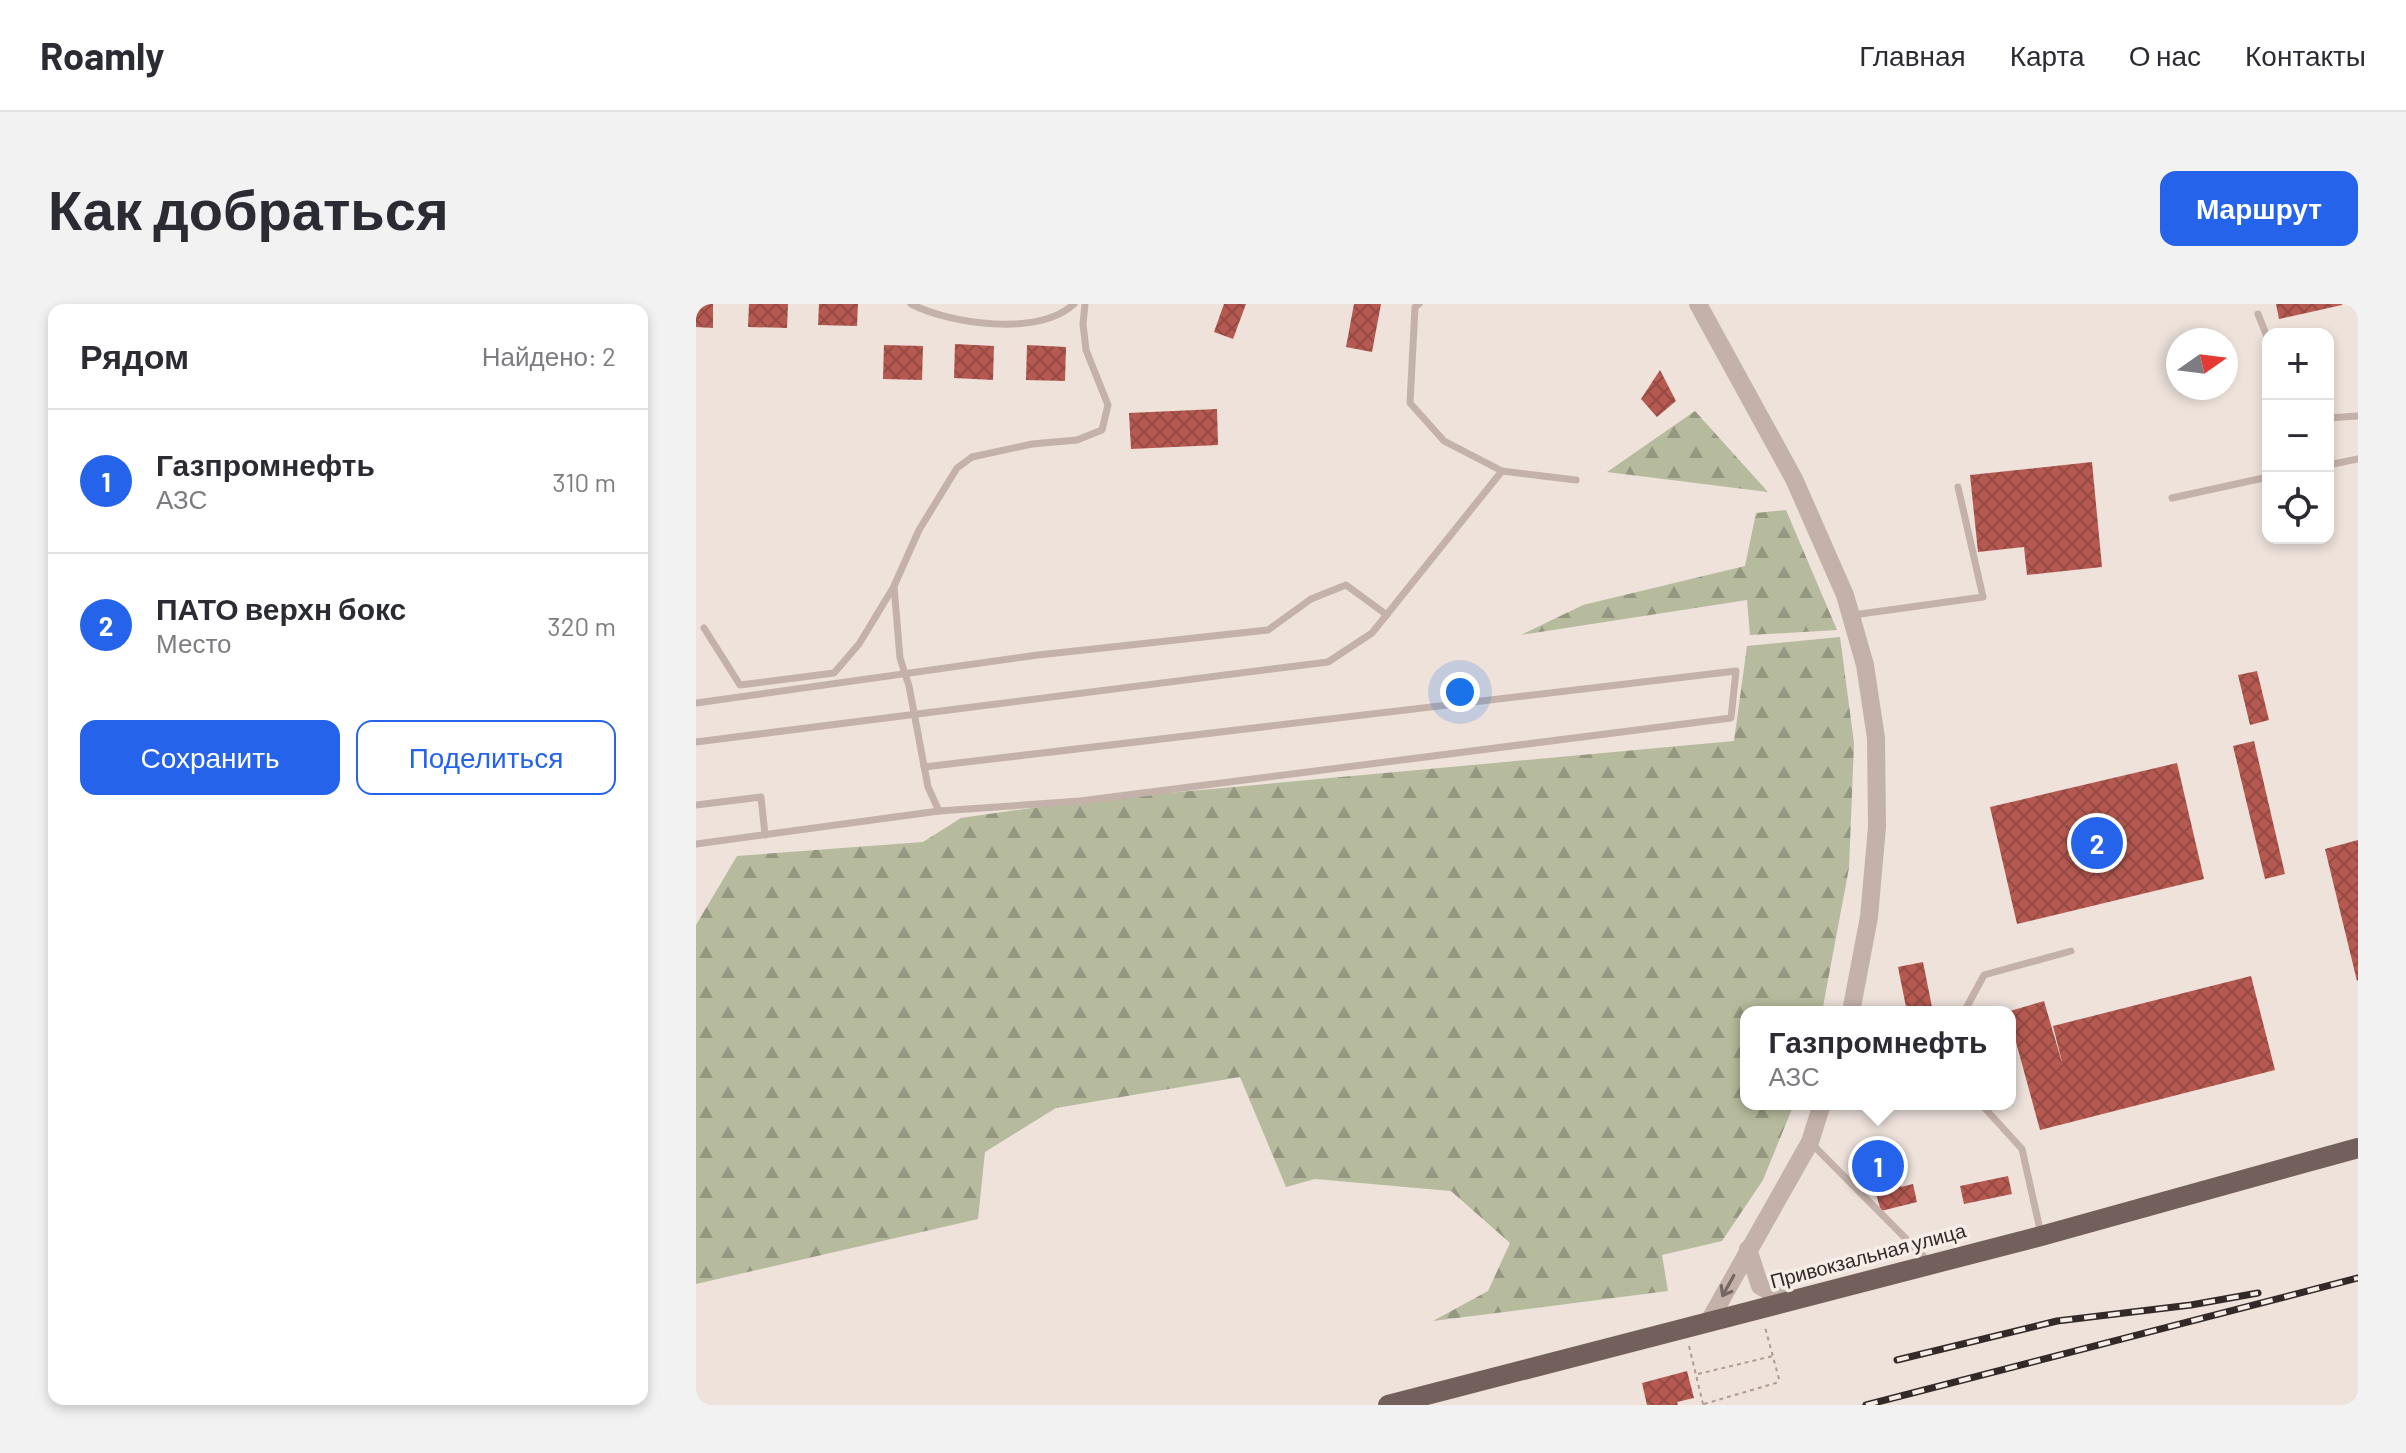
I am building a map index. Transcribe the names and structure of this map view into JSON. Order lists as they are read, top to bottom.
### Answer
{
  "streets": {
    "main road": ["Привокзальная улица"]
  },
  "north": "right",
  "page": {
    "header": "Roamly",
    "nav": [
      "Главная",
      "Карта",
      "О нас",
      "Контакты"
    ],
    "buttons": [
      "Маршрут",
      ["Сохранить", "Поделиться"]
    ],
    "title": "Как добраться",
    "heading": ["Рядом", "Найдено: 2"],
    "map_buttons": ["+", "−"],
    "list": [
      {
        "mark": "1",
        "name": "Газпромнефть",
        "note": "АЗС",
        "value": "310 m"
      },
      {
        "mark": "2",
        "name": "ПАТО верхн бокс",
        "note": "Место",
        "value": "320 m"
      }
    ],
    "pins": ["2", "1"],
    "popup": ["Газпромнефть", "АЗС"]
  }
}
